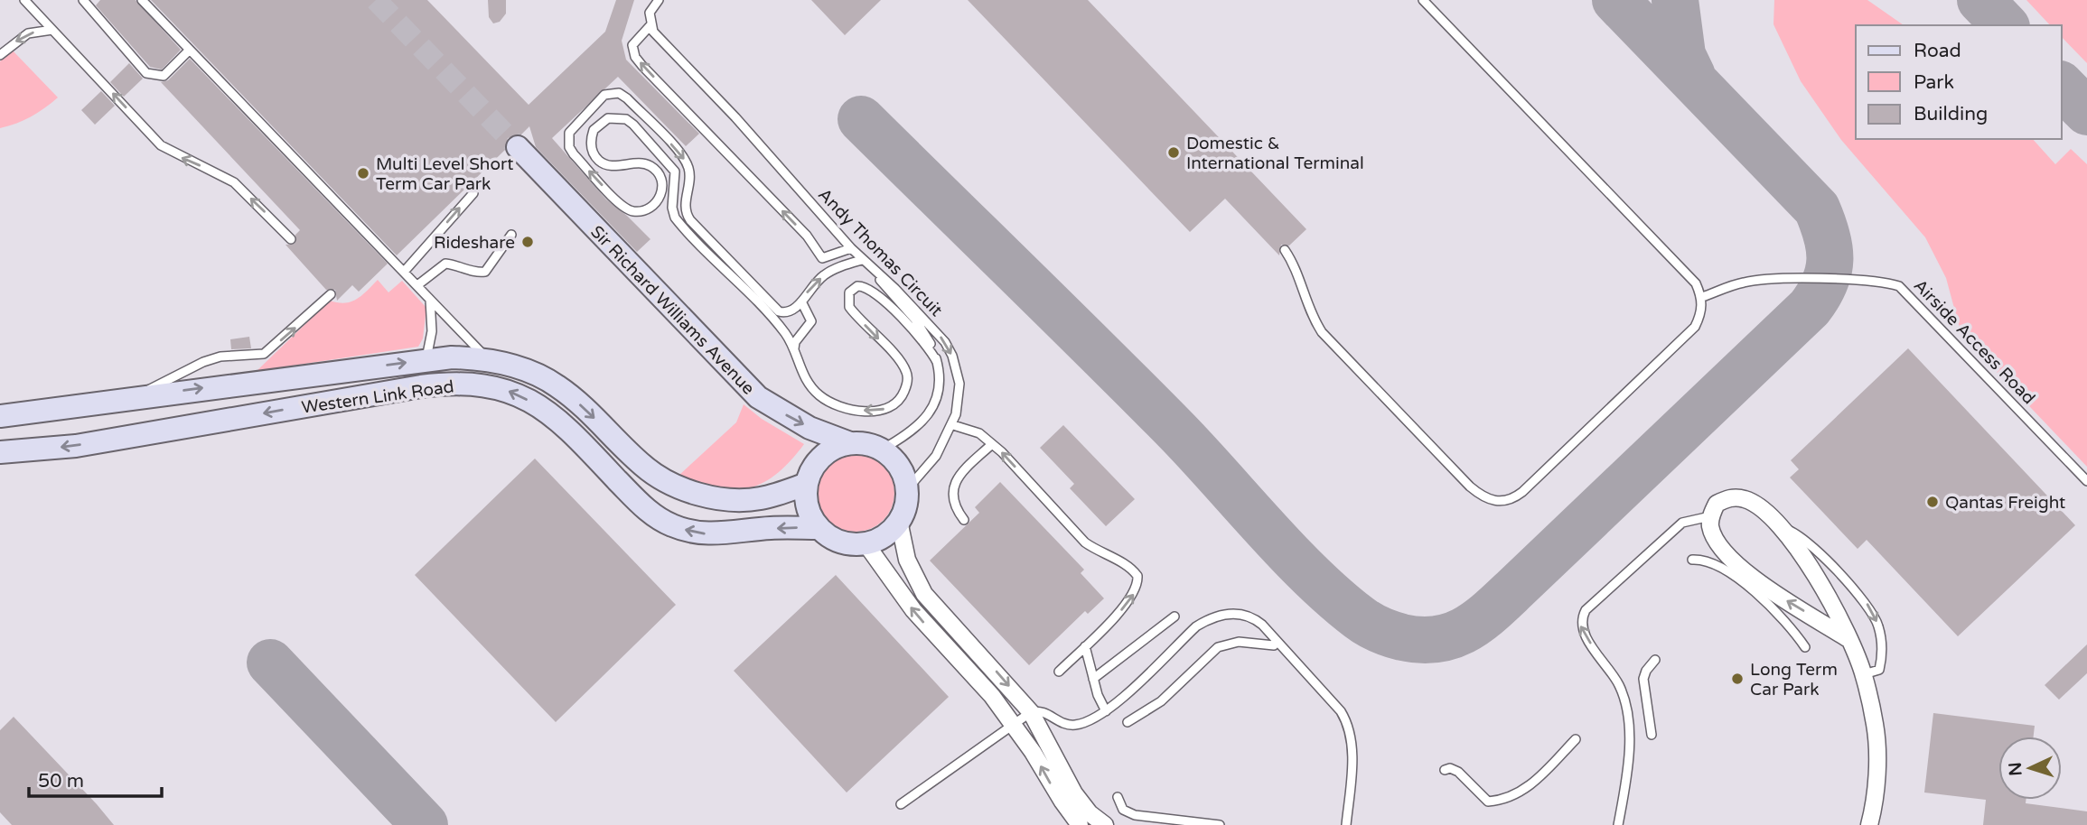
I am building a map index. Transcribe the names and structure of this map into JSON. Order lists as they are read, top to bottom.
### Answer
{
  "streets": {
    "street": ["Sir Richard Williams Avenue", "Western Link Road"],
    "lane": ["Andy Thomas Circuit", "Airside Access Road"]
  },
  "crossings": [
    ["Andy Thomas Circuit", "Sir Richard Williams Avenue"],
    ["Andy Thomas Circuit", "Western Link Road"],
    ["Sir Richard Williams Avenue", "Western Link Road"]
  ],
  "one_way": ["Sir Richard Williams Avenue"],
  "places": [
    "Domestic & International Terminal",
    "Multi Level Short Term Car Park",
    "Rideshare",
    "Qantas Freight",
    "Long Term Car Park"
  ],
  "legend": ["Road", "Park", "Building"],
  "scale_bar": "50 m",
  "north": "left"
}
